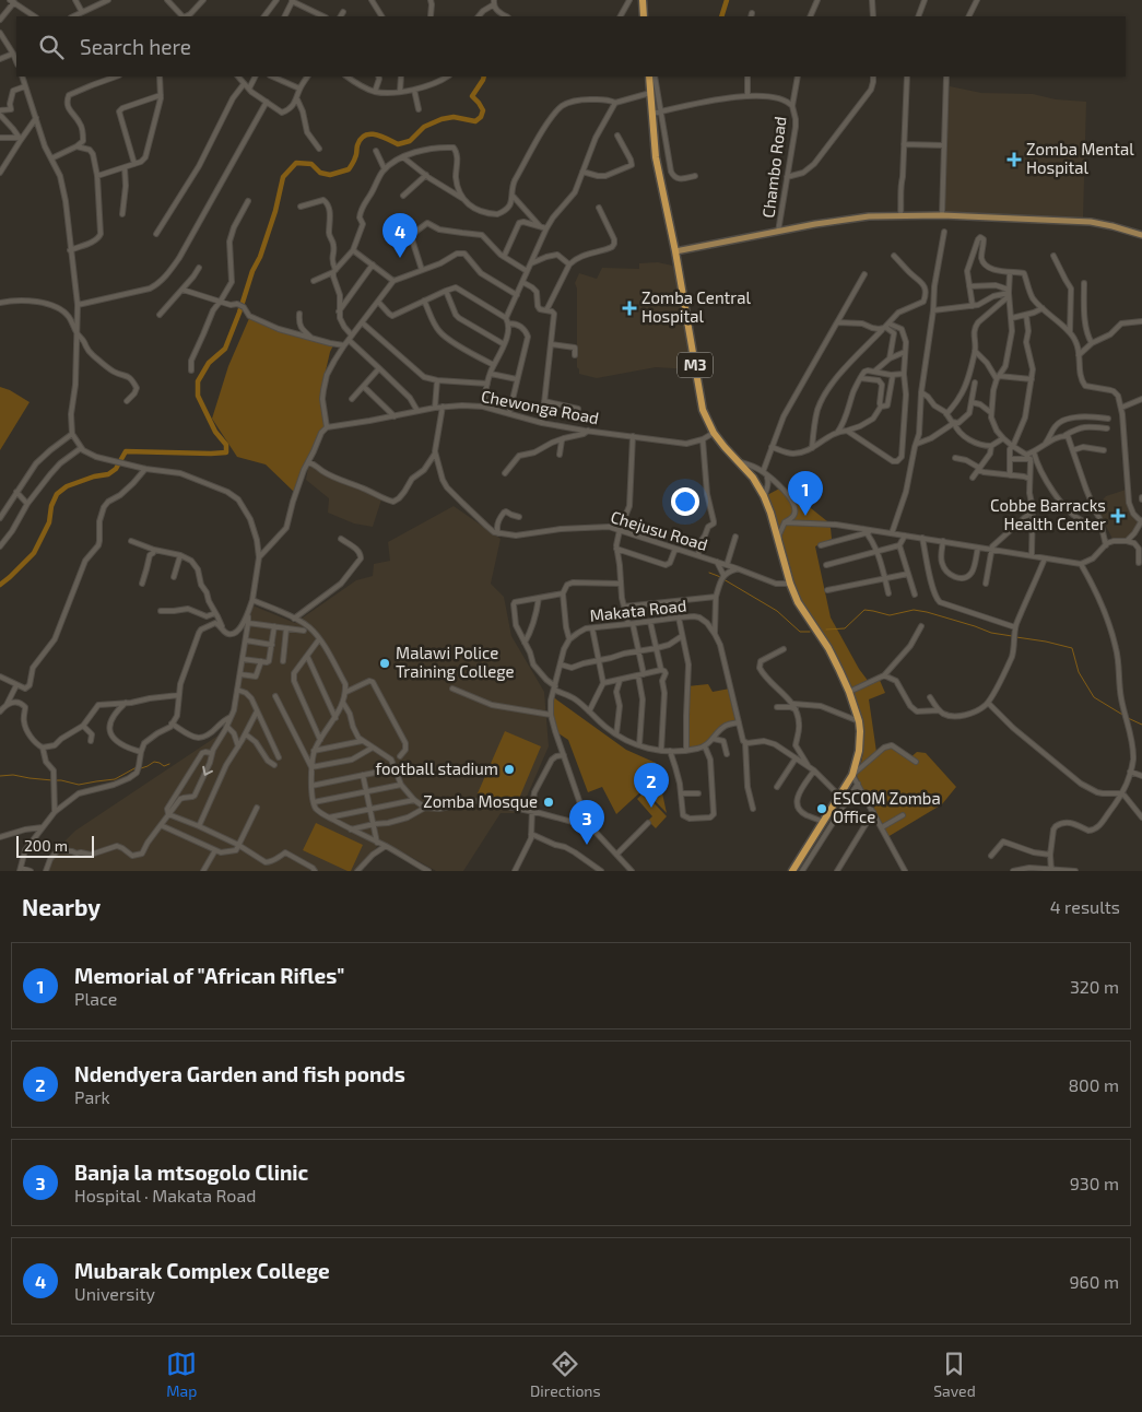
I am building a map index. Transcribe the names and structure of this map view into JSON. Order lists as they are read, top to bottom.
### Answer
{
  "streets": {
    "highway": ["M3"],
    "street": [
      "Chambo Road",
      "Chewonga Road",
      "Chejusu Road",
      "Makata Road"
    ]
  },
  "crossings": [
    ["M3", "Chewonga Road"],
    ["M3", "Chejusu Road"]
  ],
  "places": {
    "health": ["Zomba Mental Hospital", "Zomba Central Hospital", "Cobbe Barracks Health Center"],
    "other": [
      "Malawi Police Training College",
      "football stadium",
      "Zomba Mosque",
      "ESCOM Zomba Office"
    ]
  },
  "scale_bar": "200 m",
  "page": {
    "search": "Search here",
    "pins": [
      "4",
      "1",
      "2",
      "3"
    ],
    "scale": "200 m",
    "heading": ["Nearby", "4 results"],
    "list": [
      {
        "mark": "1",
        "name": "Memorial of \"African Rifles\"",
        "note": "Place",
        "value": "320 m"
      },
      {
        "mark": "2",
        "name": "Ndendyera Garden and fish ponds",
        "note": "Park",
        "value": "800 m"
      },
      {
        "mark": "3",
        "name": "Banja la mtsogolo Clinic",
        "note": "Hospital · Makata Road",
        "value": "930 m"
      },
      {
        "mark": "4",
        "name": "Mubarak Complex College",
        "note": "University",
        "value": "960 m"
      }
    ],
    "nav": ["Map", "Directions", "Saved"]
  }
}
